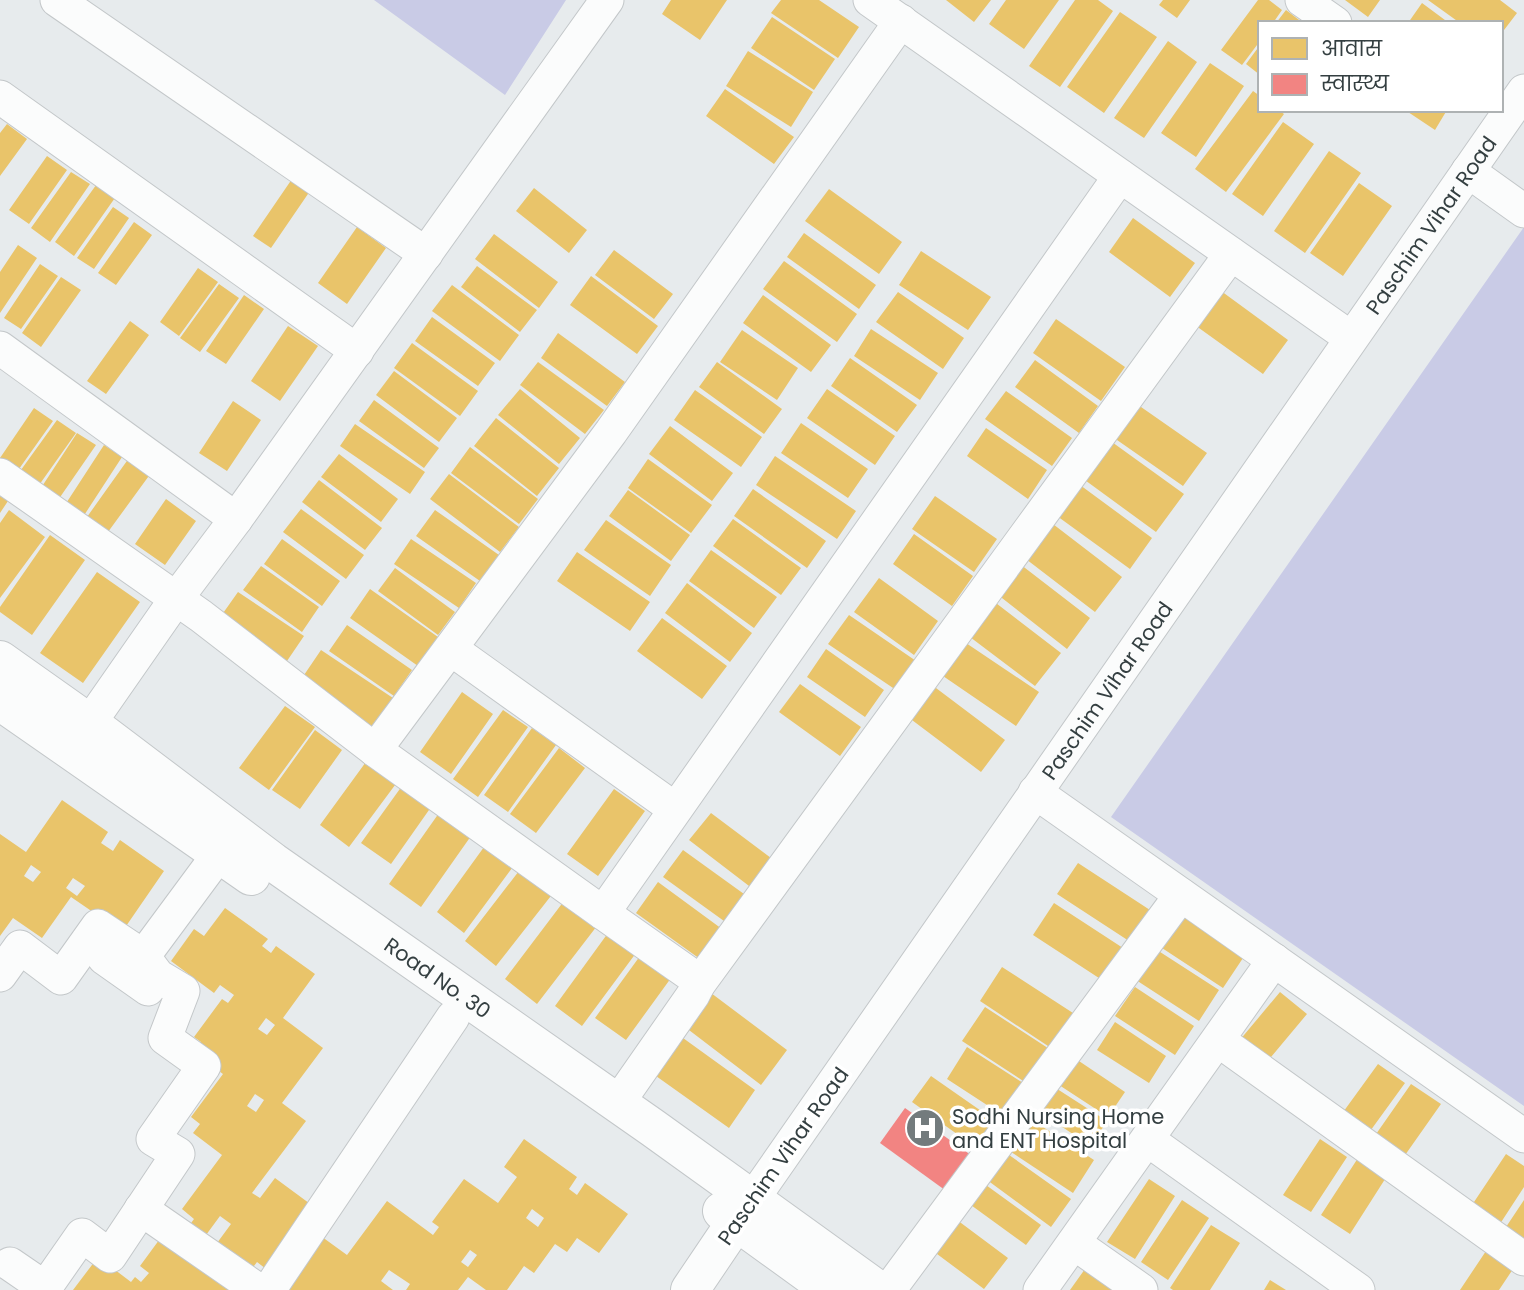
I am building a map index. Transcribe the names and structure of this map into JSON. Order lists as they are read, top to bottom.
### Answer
{
  "streets": {
    "street": ["Paschim Vihar Road", "Road No. 30"]
  },
  "crossings": [
    ["Paschim Vihar Road", "Road No. 30"]
  ],
  "places": {
    "hospital": ["Sodhi Nursing Home and ENT Hospital"]
  },
  "legend": ["आवास", "स्वास्थ्य"]
}
